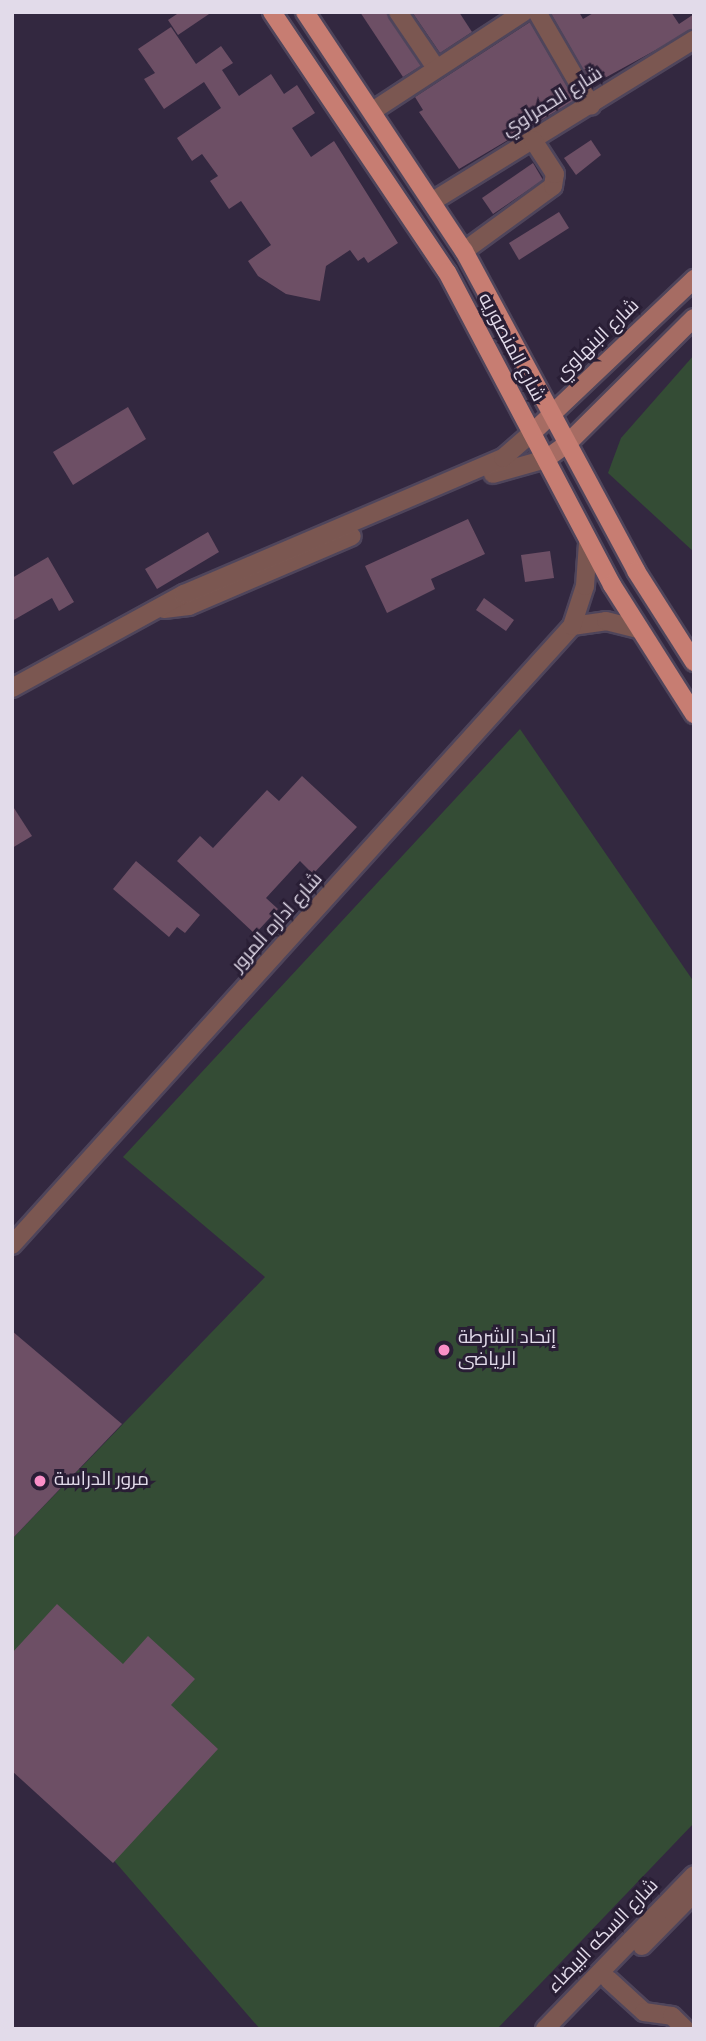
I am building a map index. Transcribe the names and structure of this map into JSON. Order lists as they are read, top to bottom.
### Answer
{
  "streets": {
    "main road": ["شارع البنهاوي", "شارع المنصوريه"],
    "street": ["شارع الحمراوي", "شارع اداره المرور", "شارع السكه البيضاء"]
  },
  "crossings": [
    ["شارع الحمراوي", "شارع المنصوريه"],
    ["شارع البنهاوي", "شارع المنصوريه"],
    ["شارع المنصوريه", "شارع اداره المرور"]
  ],
  "places": ["إتحاد الشرطة الرياضى", "مرور الدراسة"]
}
